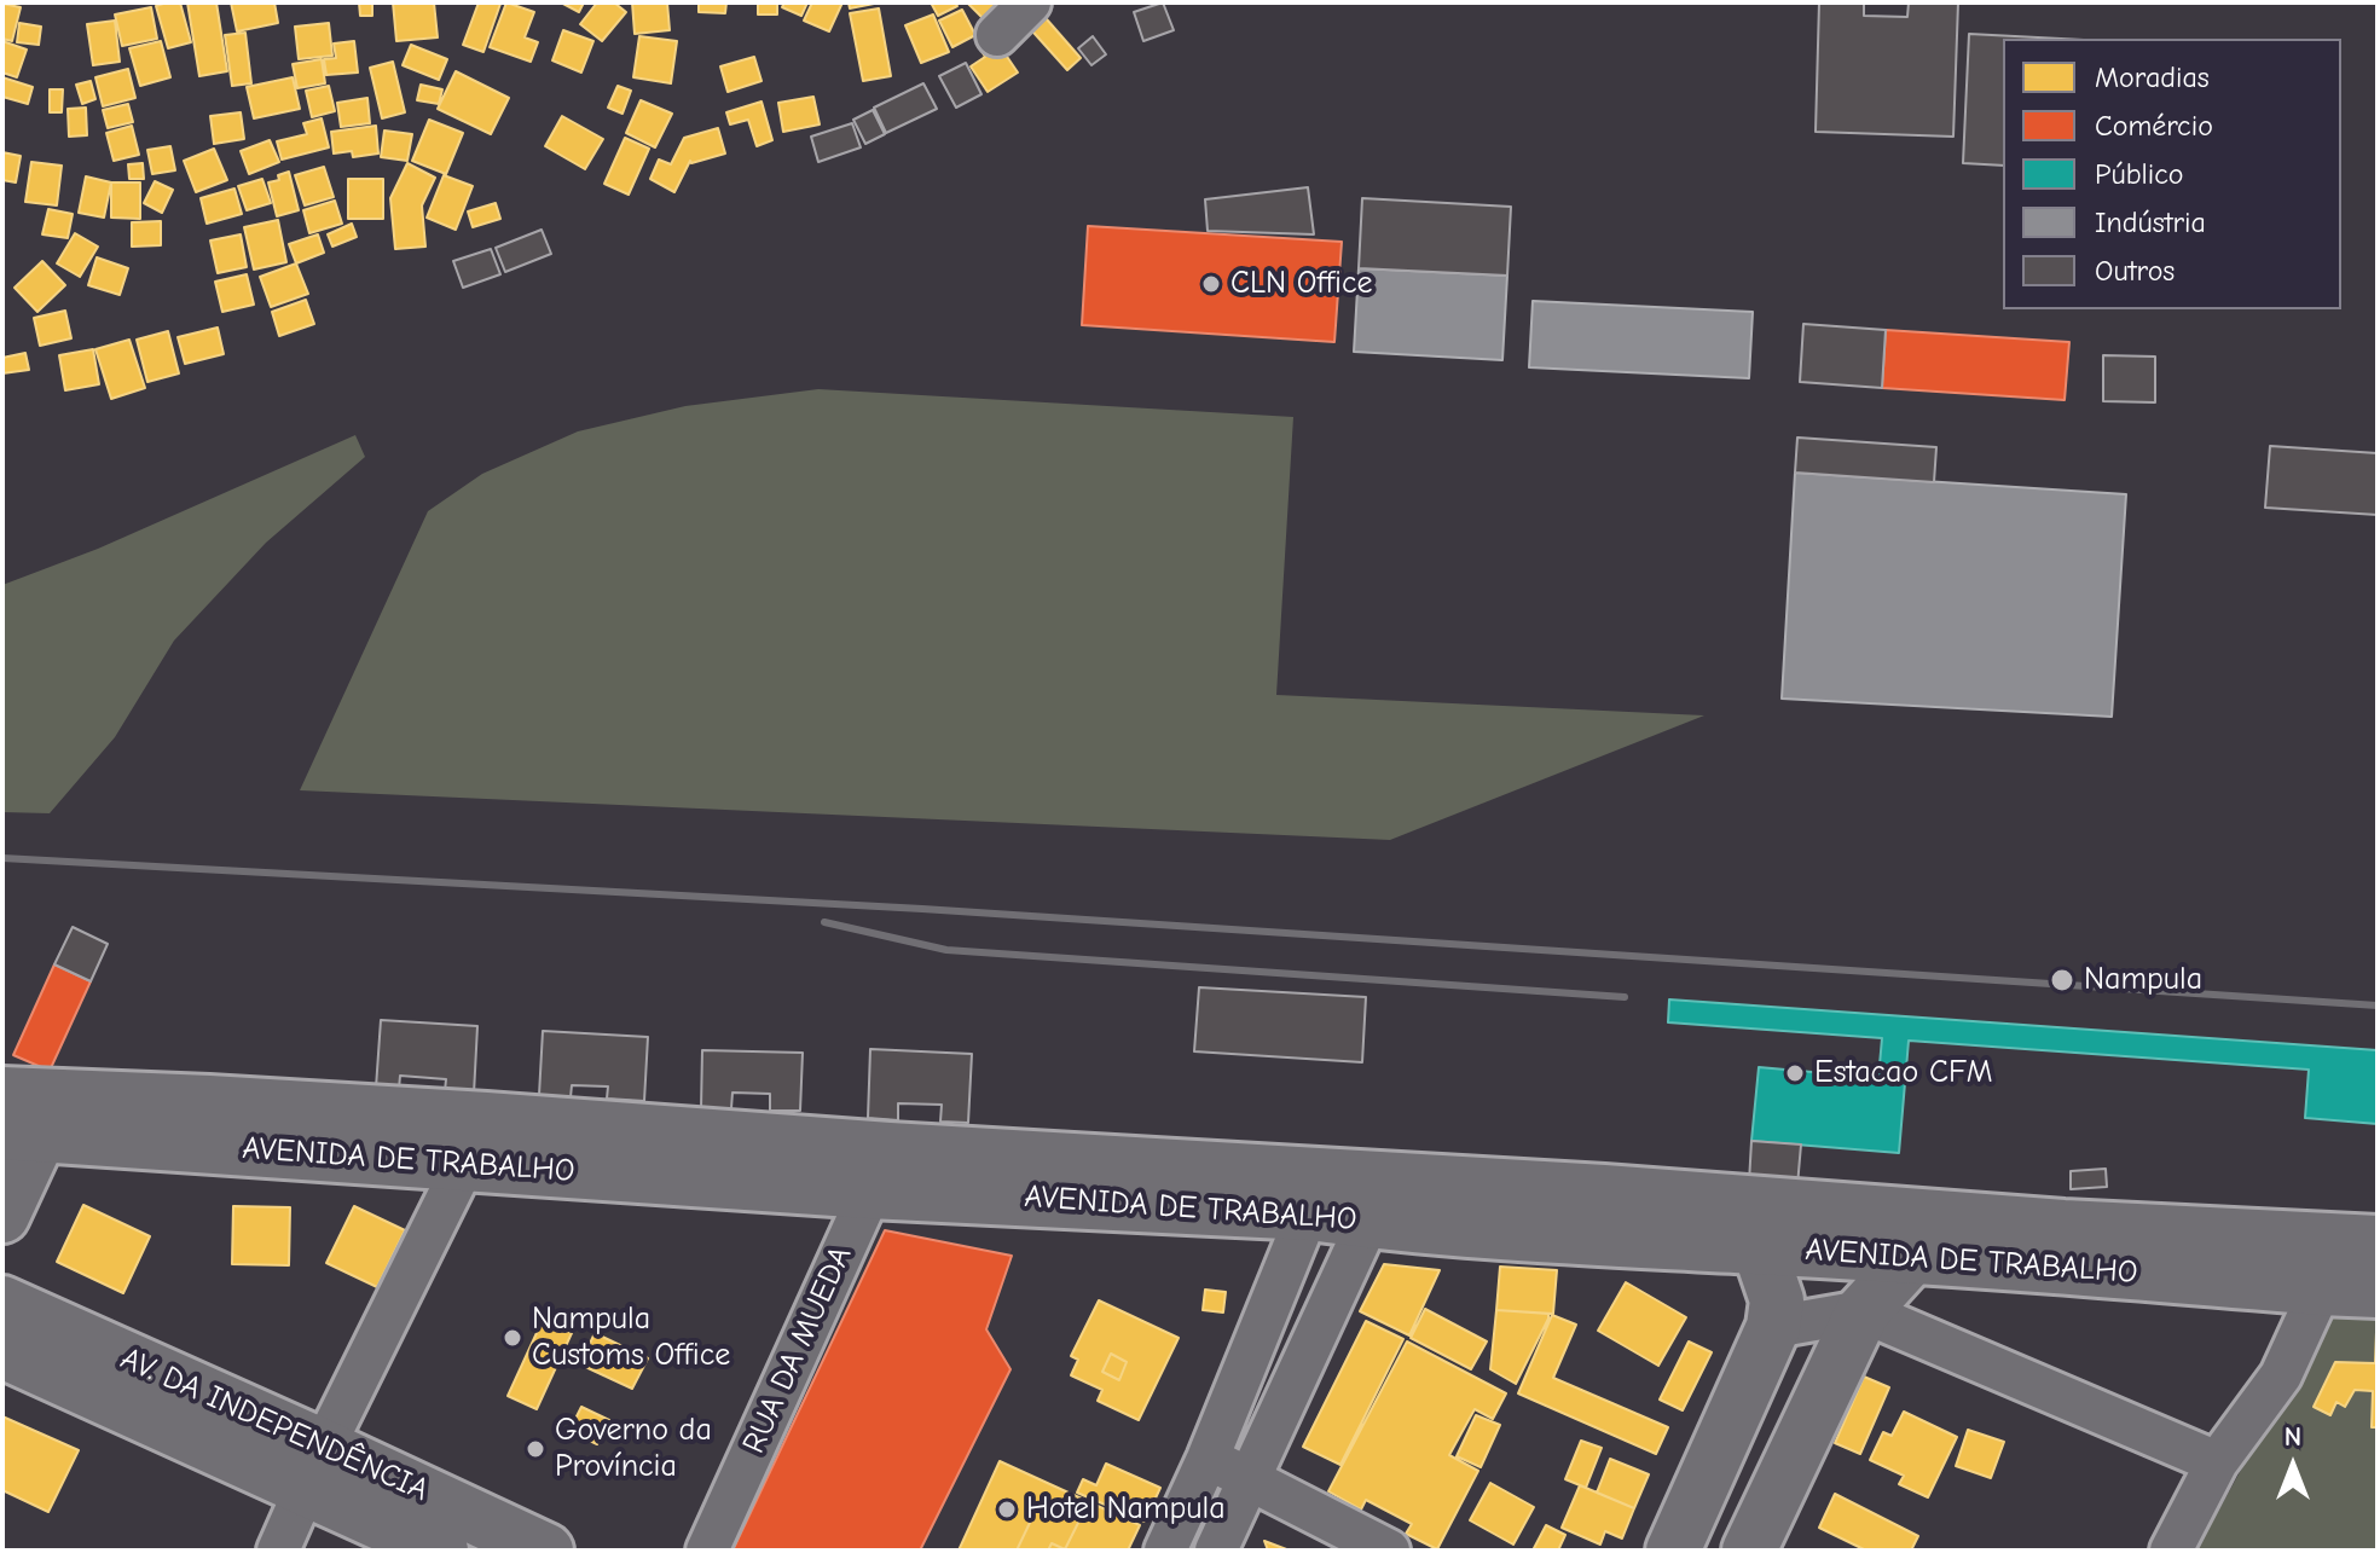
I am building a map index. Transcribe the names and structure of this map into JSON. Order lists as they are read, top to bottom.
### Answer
{
  "streets": {
    "main road": ["AVENIDA DE TRABALHO", "AV. DA INDEPENDÊNCIA"],
    "street": ["RUA DA MUEDA"]
  },
  "crossings": [
    ["AVENIDA DE TRABALHO", "RUA DA MUEDA"]
  ],
  "places": [
    "CLN Office",
    "Nampula",
    "Estacao CFM",
    "Nampula Customs Office",
    "Governo da Província",
    "Hotel Nampula"
  ],
  "legend": [
    "Moradias",
    "Comércio",
    "Público",
    "Indústria",
    "Outros"
  ],
  "north": "top"
}
